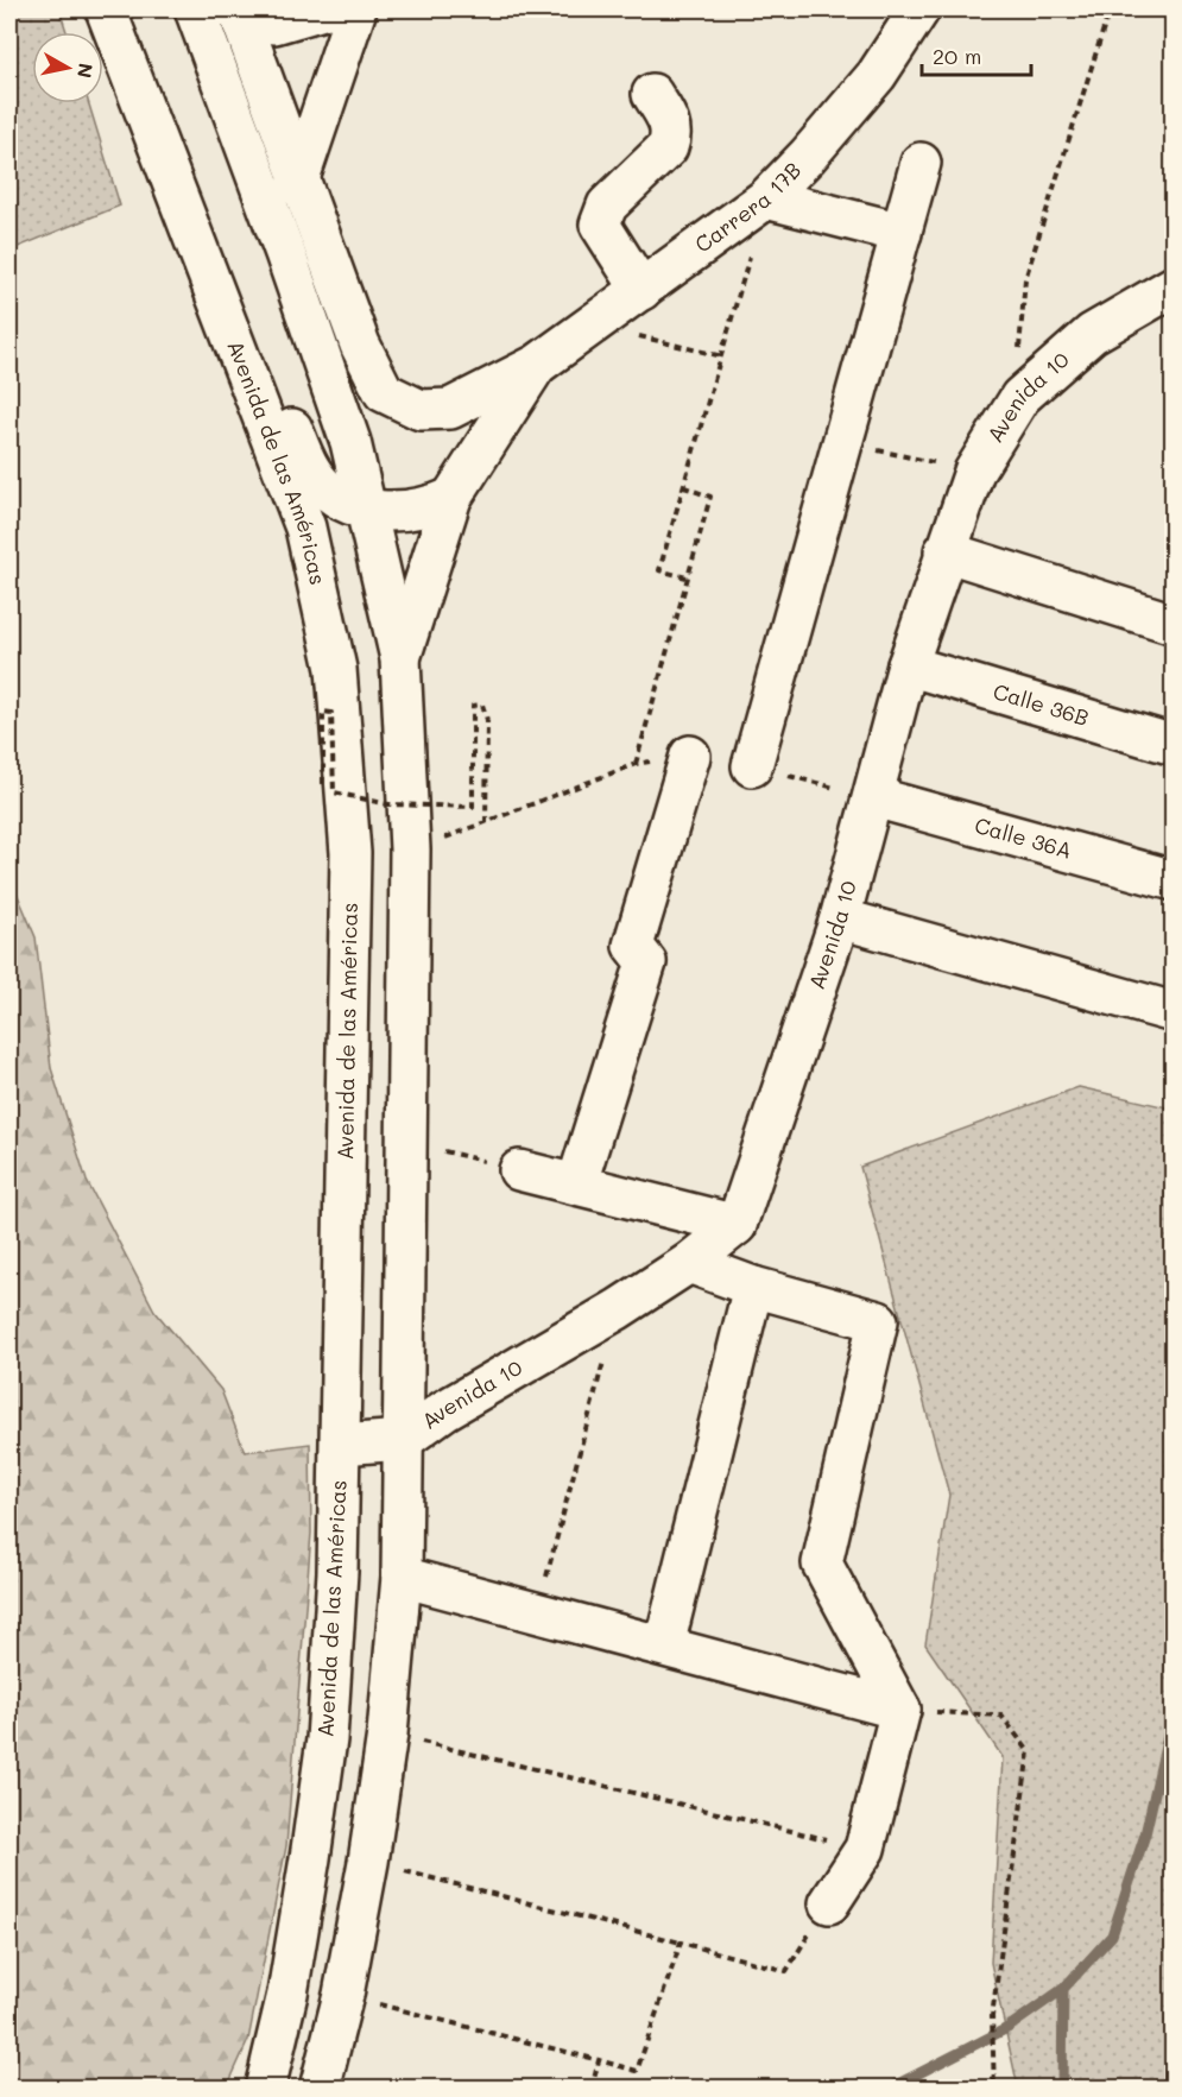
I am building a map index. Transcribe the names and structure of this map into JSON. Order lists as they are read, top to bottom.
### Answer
{
  "streets": {
    "street": [
      "Carrera 17B",
      "Avenida 10",
      "Avenida de las Américas",
      "Calle 36B",
      "Calle 36A"
    ]
  },
  "crossings": [
    ["Avenida 10", "Avenida de las Américas"],
    ["Avenida 10", "Calle 36B"],
    ["Avenida 10", "Calle 36A"]
  ],
  "scale_bar": "20 m",
  "north": "right"
}
